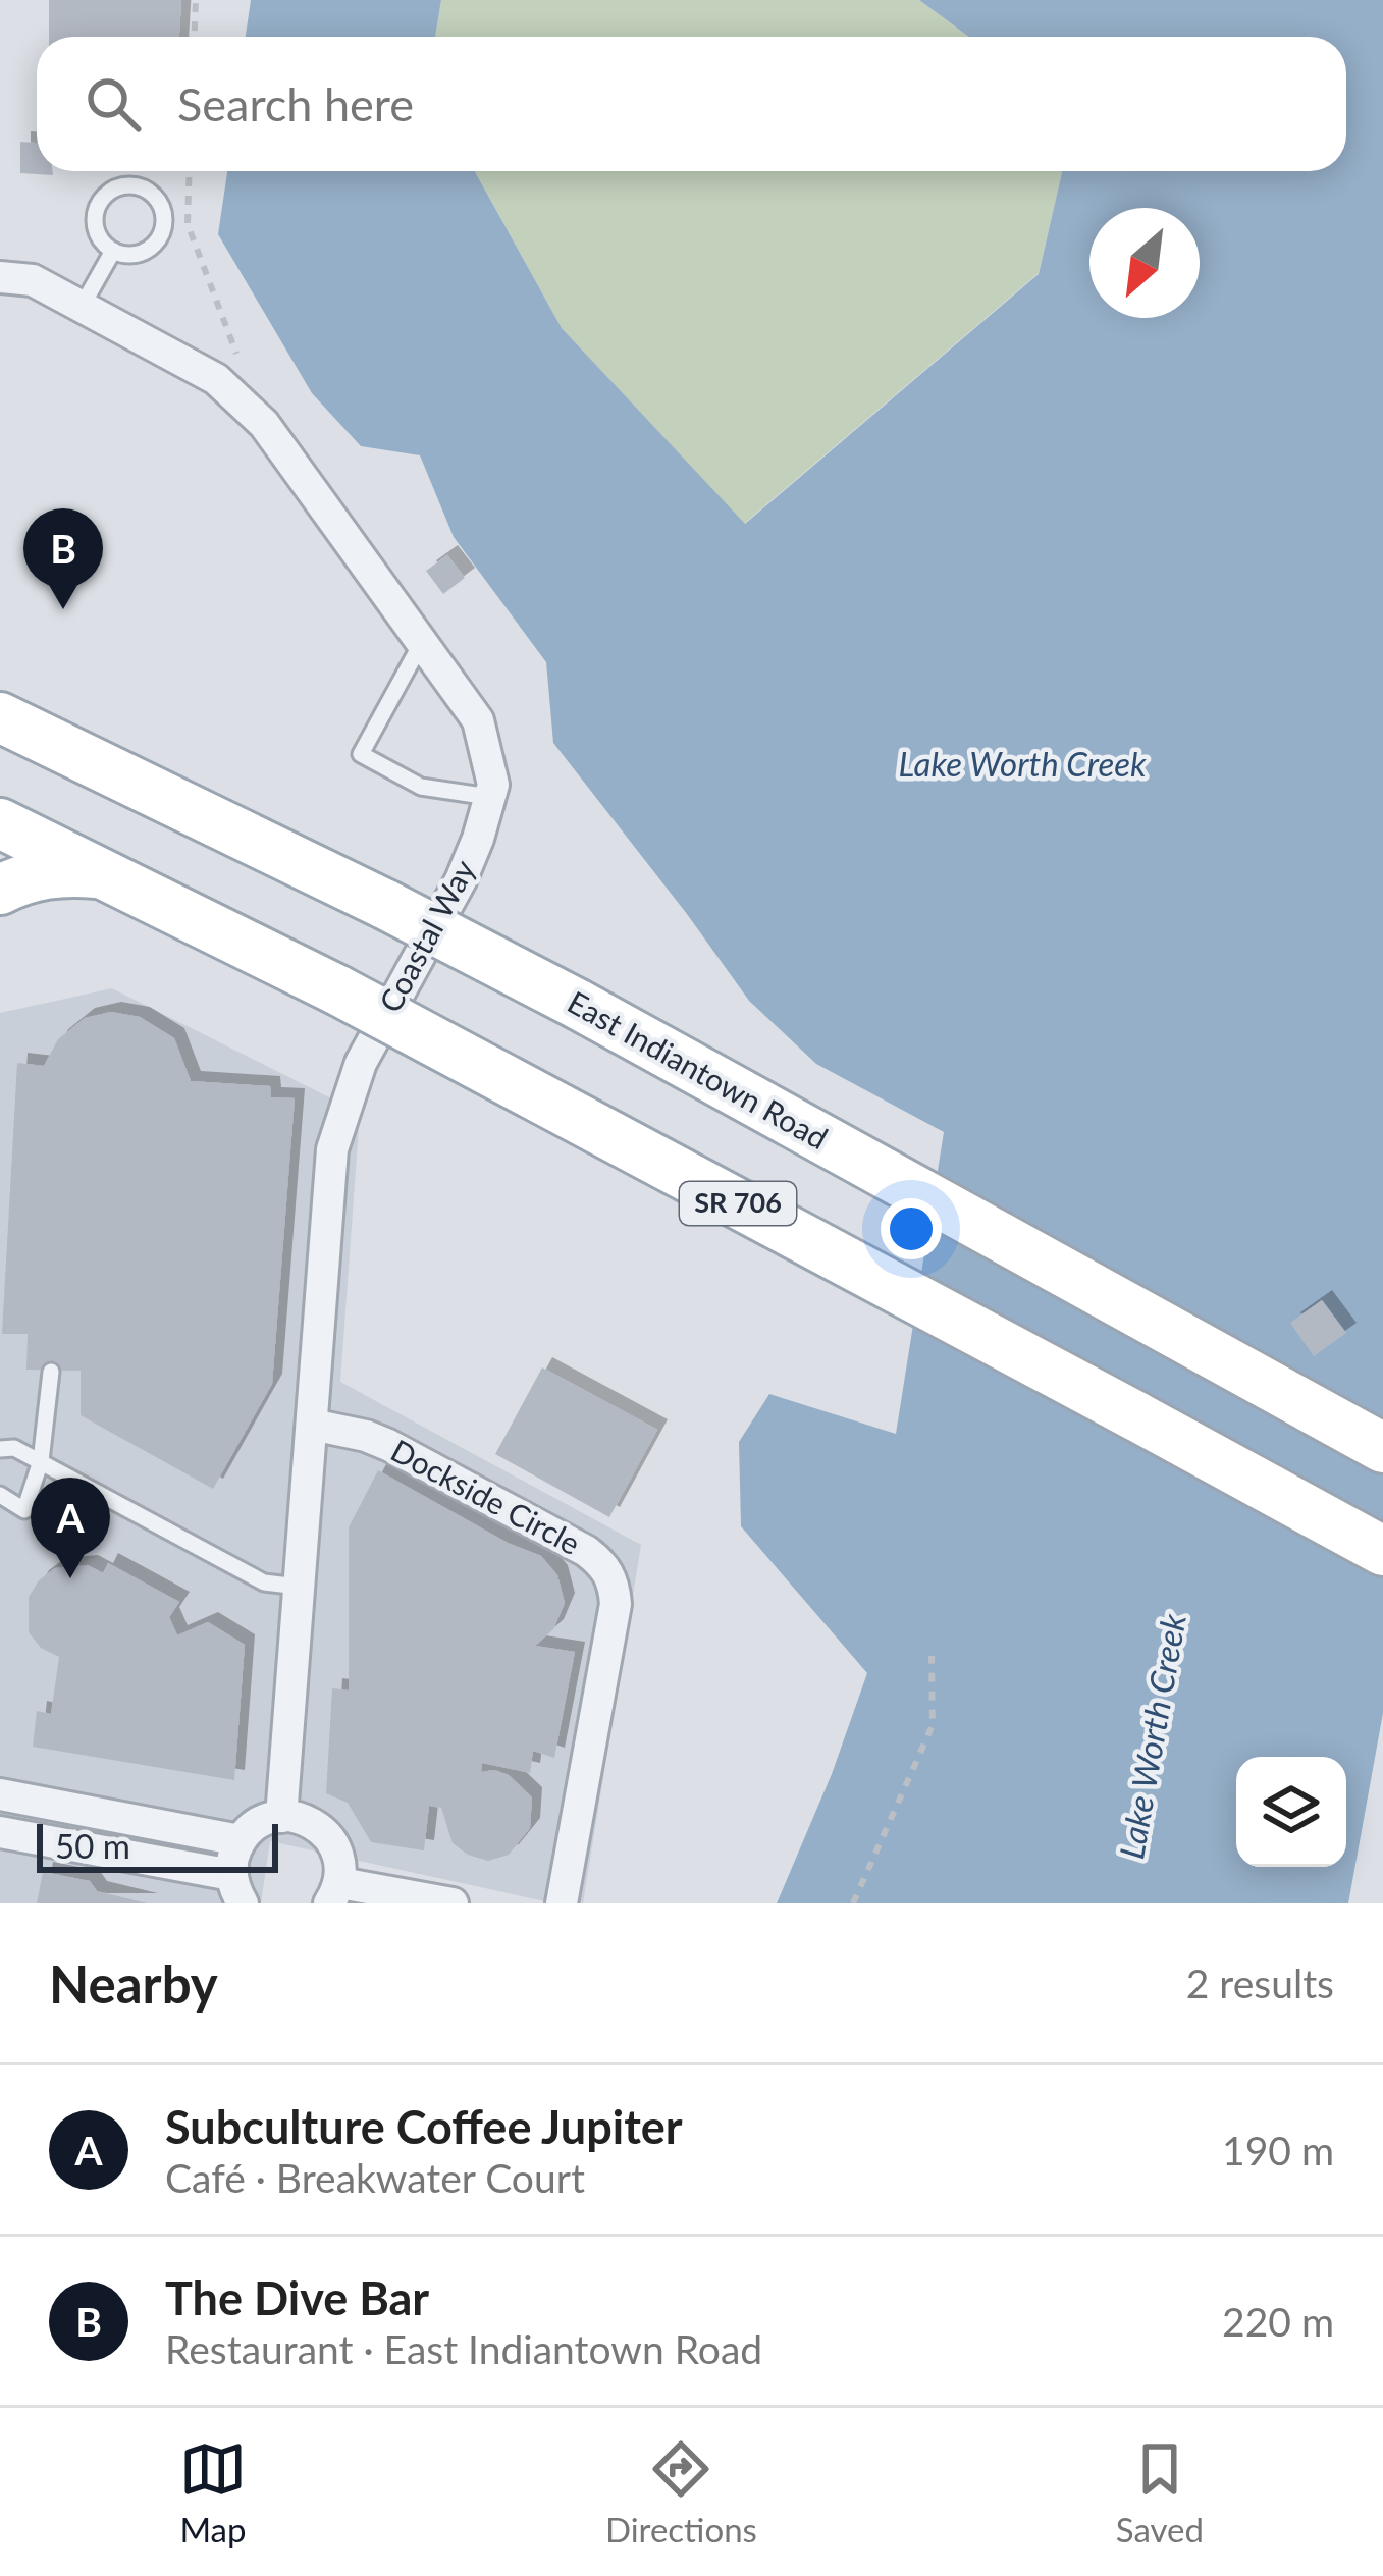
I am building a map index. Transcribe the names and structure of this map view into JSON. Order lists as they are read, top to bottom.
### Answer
{
  "streets": {
    "main road": ["East Indiantown Road", "SR 706"],
    "street": ["Coastal Way", "Dockside Circle"]
  },
  "crossings": [
    ["Coastal Way", "Dockside Circle"]
  ],
  "water": ["Lake Worth Creek"],
  "scale_bar": "50 m",
  "north": "bottom left",
  "page": {
    "search": "Search here",
    "pins": ["B", "A"],
    "scale": "50 m",
    "heading": ["Nearby", "2 results"],
    "list": [
      {
        "mark": "A",
        "name": "Subculture Coffee Jupiter",
        "note": "Café · Breakwater Court",
        "value": "190 m"
      },
      {
        "mark": "B",
        "name": "The Dive Bar",
        "note": "Restaurant · East Indiantown Road",
        "value": "220 m"
      }
    ],
    "nav": ["Map", "Directions", "Saved"]
  }
}
